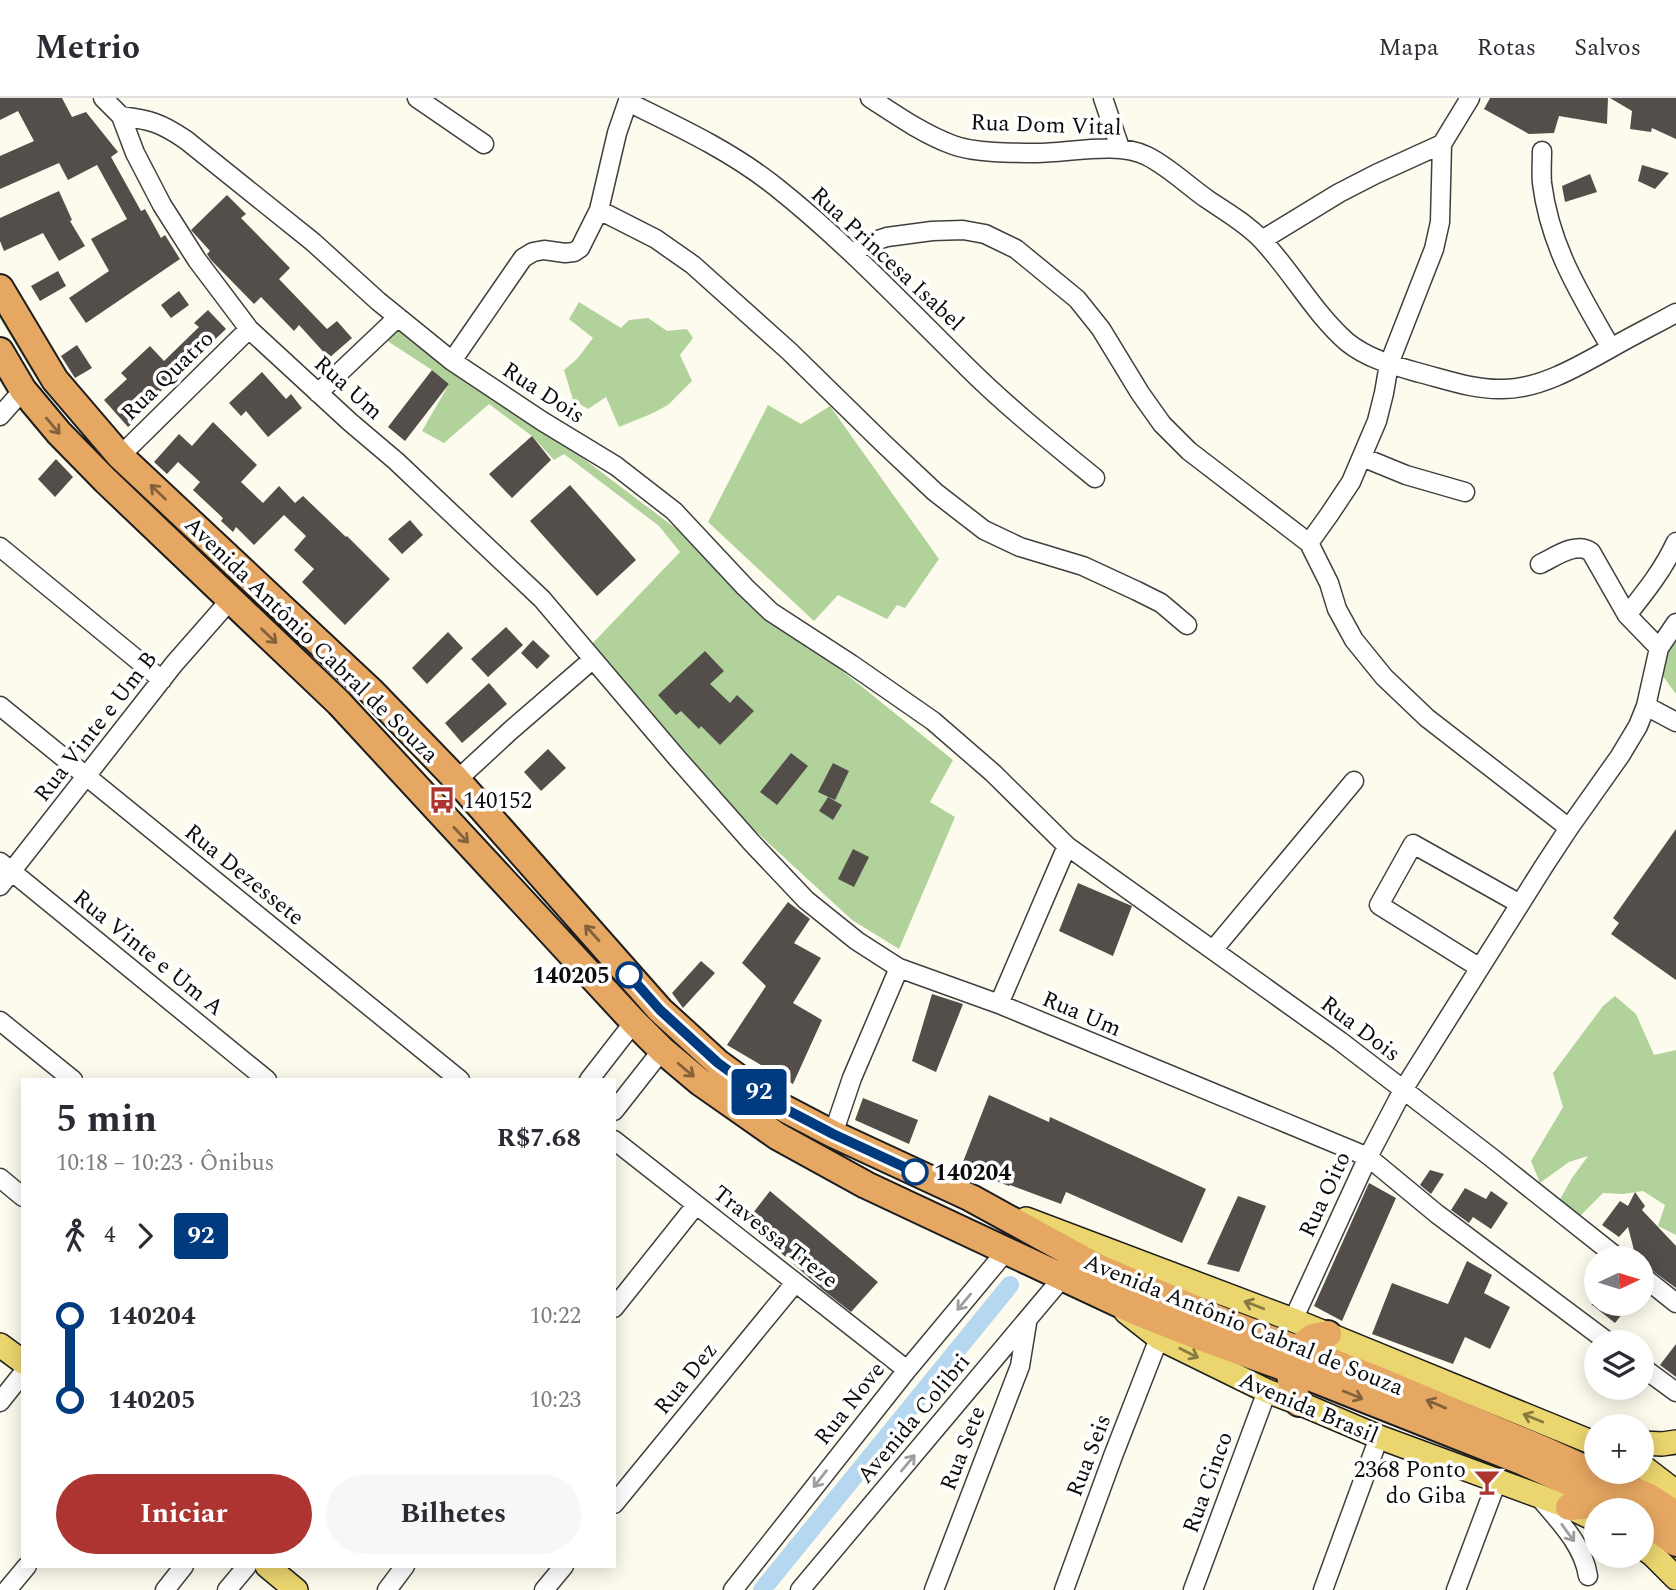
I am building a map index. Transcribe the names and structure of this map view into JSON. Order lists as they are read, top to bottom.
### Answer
{
  "streets": {
    "highway": ["Avenida Antônio Cabral de Souza"],
    "main road": ["Avenida Brasil"],
    "street": [
      "Rua Dom Vital",
      "Rua Princesa Isabel",
      "Rua Quatro",
      "Rua Um",
      "Rua Dois",
      "Rua Vinte e Um B",
      "Rua Dezessete",
      "Rua Vinte e Um A",
      "Rua Oito",
      "Travessa Treze",
      "Rua Dez",
      "Rua Nove",
      "Avenida Colibri",
      "Rua Sete",
      "Rua Seis",
      "Rua Cinco"
    ]
  },
  "crossings": [
    ["Rua Quatro", "Rua Um"],
    ["Rua Quatro", "Avenida Antônio Cabral de Souza"],
    ["Rua Um", "Rua Dois"],
    ["Rua Um", "Rua Oito"],
    ["Rua Dois", "Rua Oito"],
    ["Avenida Antônio Cabral de Souza", "Rua Vinte e Um B"],
    ["Avenida Antônio Cabral de Souza", "Rua Nove"],
    ["Avenida Antônio Cabral de Souza", "Avenida Brasil"],
    ["Avenida Antônio Cabral de Souza", "Avenida Colibri"],
    ["Rua Vinte e Um B", "Rua Dezessete"],
    ["Rua Vinte e Um B", "Rua Vinte e Um A"],
    ["Travessa Treze", "Rua Dez"],
    ["Travessa Treze", "Rua Nove"],
    ["Avenida Brasil", "Rua Seis"],
    ["Avenida Brasil", "Rua Cinco"],
    ["Avenida Colibri", "Rua Sete"]
  ],
  "one_way": ["Rua Nove", "Avenida Colibri"],
  "places": {
    "bus stop": ["140152"],
    "other": ["140205", "140204"],
    "bar": ["2368 Ponto do Giba"]
  },
  "lines": ["bus line 92"],
  "north": "right",
  "page": {
    "header": "Metrio",
    "nav": ["Mapa", "Rotas", "Salvos"],
    "on_map": "92",
    "heading": ["5 min", "10:18 – 10:23 · Ônibus", "R$7.68"],
    "legs": ["4", "92"],
    "map_buttons": ["+", "−"],
    "list": [
      {
        "name": "140204",
        "value": "10:22"
      },
      {
        "name": "140205",
        "value": "10:23"
      }
    ],
    "buttons": ["Iniciar", "Bilhetes"]
  }
}
